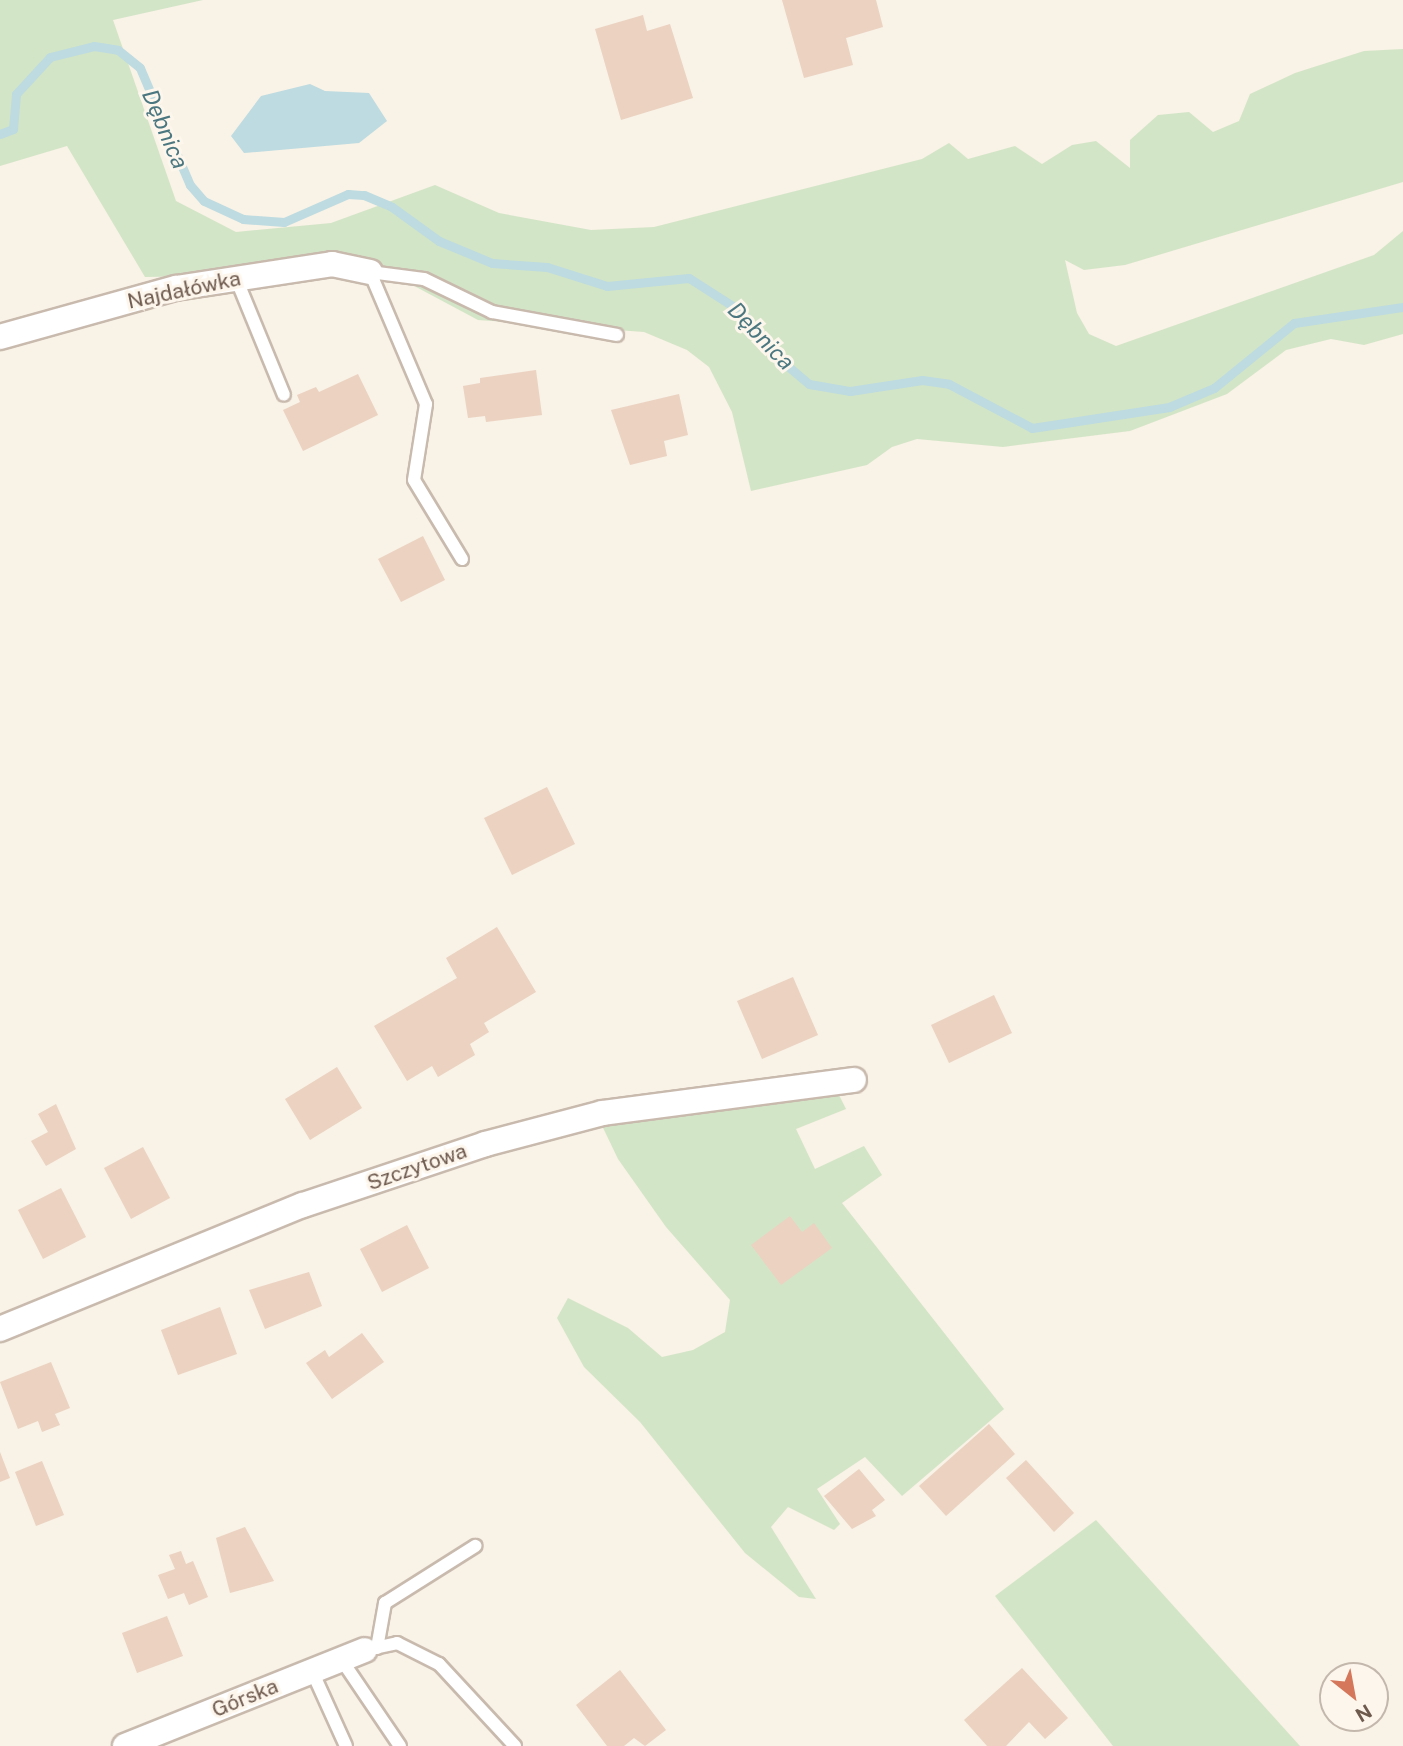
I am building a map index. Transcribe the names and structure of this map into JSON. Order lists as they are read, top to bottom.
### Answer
{
  "streets": {
    "street": ["Najdałówka", "Szczytowa", "Górska"]
  },
  "water": ["Dębnica"],
  "north": "bottom right"
}
